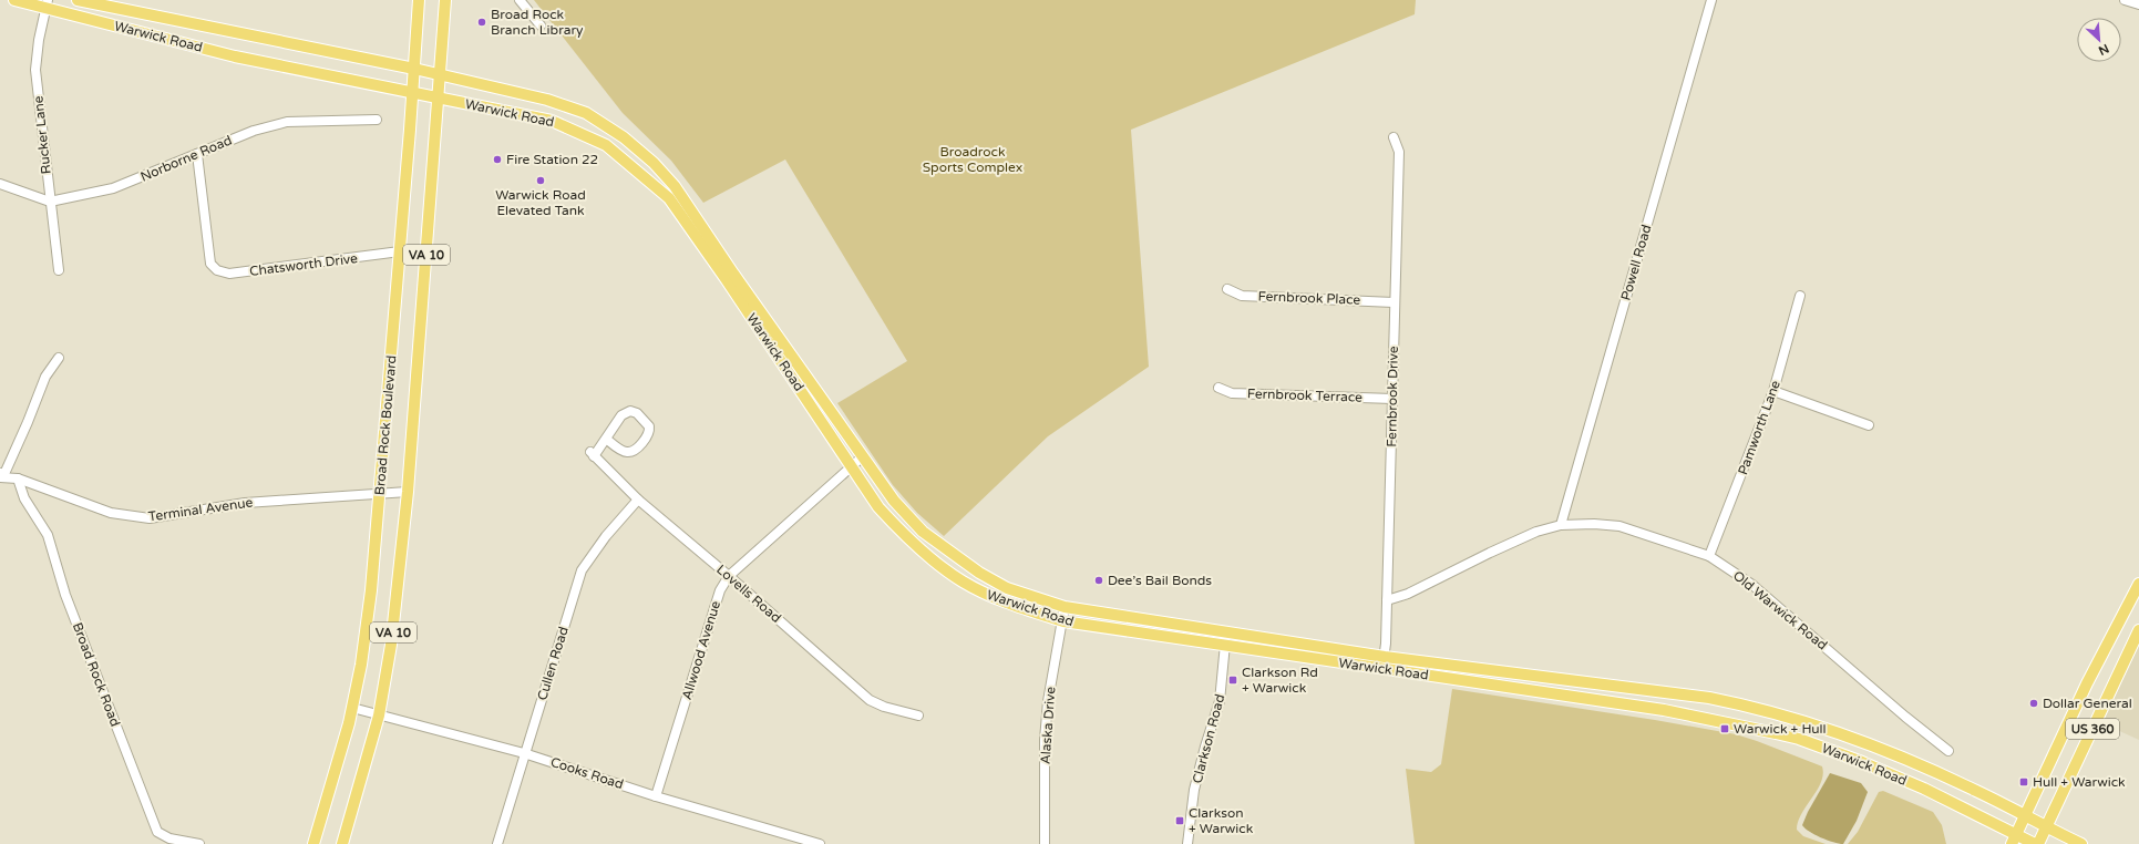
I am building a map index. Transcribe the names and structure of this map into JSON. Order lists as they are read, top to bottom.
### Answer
{
  "streets": {
    "main road": [
      "Warwick Road",
      "VA 10",
      "Broad Rock Boulevard",
      "US 360"
    ],
    "street": [
      "Rucker Lane",
      "Norborne Road",
      "Powell Road",
      "Chatsworth Drive",
      "Fernbrook Place",
      "Fernbrook Terrace",
      "Fernbrook Drive",
      "Pamworth Lane",
      "Terminal Avenue",
      "Lovells Road",
      "Old Warwick Road",
      "Allwood Avenue",
      "Cullen Road",
      "Broad Rock Road",
      "Alaska Drive",
      "Clarkson Road",
      "Cooks Road"
    ]
  },
  "crossings": [
    ["Warwick Road", "Rucker Lane"],
    ["Warwick Road", "Fernbrook Drive"],
    ["Warwick Road", "Broad Rock Boulevard"],
    ["Warwick Road", "Allwood Avenue"],
    ["Warwick Road", "Alaska Drive"],
    ["Warwick Road", "US 360"],
    ["Warwick Road", "Clarkson Road"],
    ["Rucker Lane", "Norborne Road"],
    ["Norborne Road", "Chatsworth Drive"],
    ["Powell Road", "Old Warwick Road"],
    ["Chatsworth Drive", "Broad Rock Boulevard"],
    ["Fernbrook Place", "Fernbrook Drive"],
    ["Fernbrook Terrace", "Fernbrook Drive"],
    ["Fernbrook Drive", "Old Warwick Road"],
    ["Broad Rock Boulevard", "Terminal Avenue"],
    ["Broad Rock Boulevard", "Cooks Road"],
    ["Pamworth Lane", "Old Warwick Road"],
    ["Terminal Avenue", "Broad Rock Road"],
    ["Lovells Road", "Allwood Avenue"],
    ["Lovells Road", "Cullen Road"],
    ["Allwood Avenue", "Cooks Road"],
    ["Cullen Road", "Cooks Road"]
  ],
  "parks": ["Broadrock Sports Complex"],
  "places": {
    "other": [
      "Broad Rock Branch Library",
      "Fire Station 22",
      "Warwick Road Elevated Tank",
      "Dee’s Bail Bonds",
      "Dollar General"
    ],
    "transit": [
      "Clarkson Rd + Warwick",
      "Warwick + Hull",
      "Hull + Warwick",
      "Clarkson + Warwick"
    ]
  },
  "north": "bottom right"
}
